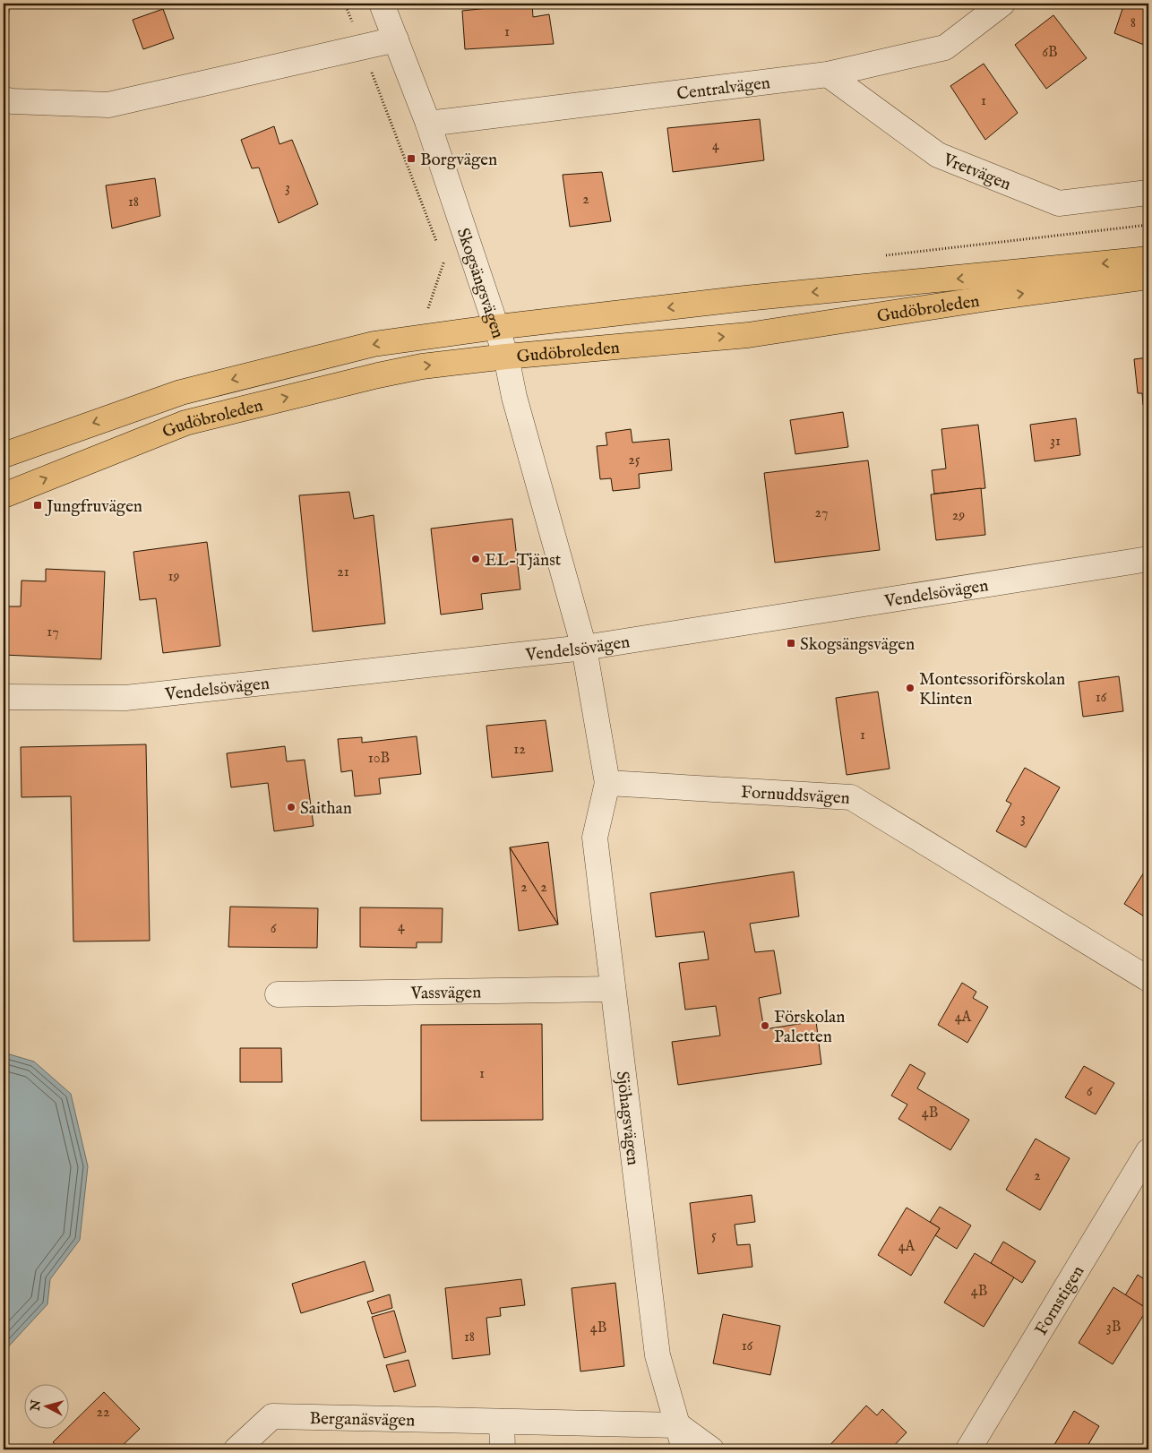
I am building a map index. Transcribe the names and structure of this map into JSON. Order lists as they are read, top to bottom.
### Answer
{
  "streets": {
    "main road": ["Gudöbroleden"],
    "street": [
      "Centralvägen",
      "Vretvägen",
      "Skogsängsvägen",
      "Vendelsövägen",
      "Fornuddsvägen",
      "Vassvägen",
      "Sjöhagsvägen",
      "Fornstigen",
      "Berganäsvägen"
    ]
  },
  "crossings": [
    ["Centralvägen", "Vretvägen"],
    ["Centralvägen", "Skogsängsvägen"],
    ["Skogsängsvägen", "Gudöbroleden"],
    ["Skogsängsvägen", "Vendelsövägen"],
    ["Fornuddsvägen", "Sjöhagsvägen"],
    ["Vassvägen", "Sjöhagsvägen"],
    ["Sjöhagsvägen", "Berganäsvägen"]
  ],
  "places": {
    "transit": ["Borgvägen", "Jungfruvägen", "Skogsängsvägen"],
    "other": [
      "EL-Tjänst",
      "Montessoriförskolan Klinten",
      "Saithan",
      "Förskolan Paletten"
    ]
  },
  "house_numbers": [
    "8",
    "1",
    "6B",
    "1",
    "4",
    "3",
    "2",
    "18",
    "31",
    "25",
    "27",
    "29",
    "21",
    "19",
    "17",
    "16",
    "1",
    "12",
    "10B",
    "3",
    "2",
    "2",
    "4",
    "6",
    "4A",
    "1",
    "6",
    "4B",
    "2",
    "5",
    "4A",
    "4B",
    "3B",
    "4B",
    "18",
    "16",
    "22"
  ],
  "north": "left"
}
